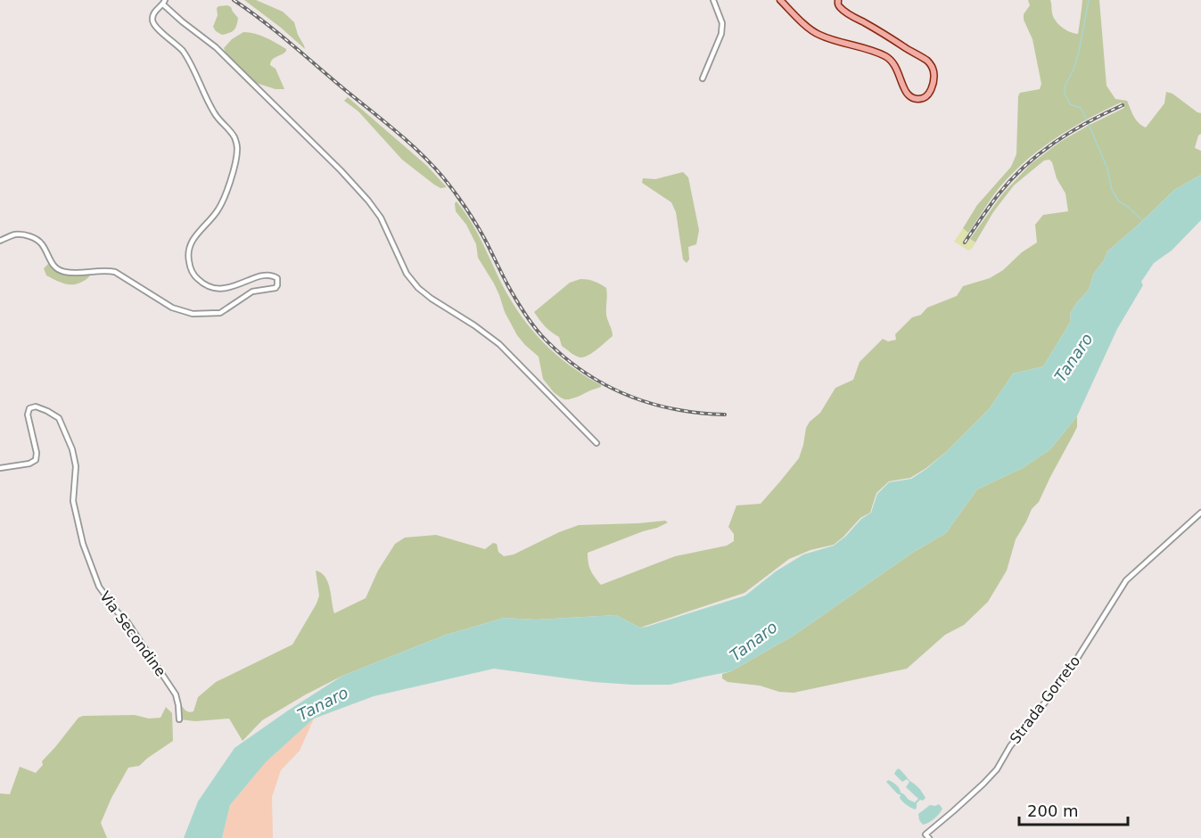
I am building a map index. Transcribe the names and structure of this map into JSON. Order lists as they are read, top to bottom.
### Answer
{
  "streets": {
    "street": ["Via Secondine", "Strada Gorreto"]
  },
  "water": ["Tanaro"],
  "scale_bar": "200 m"
}
